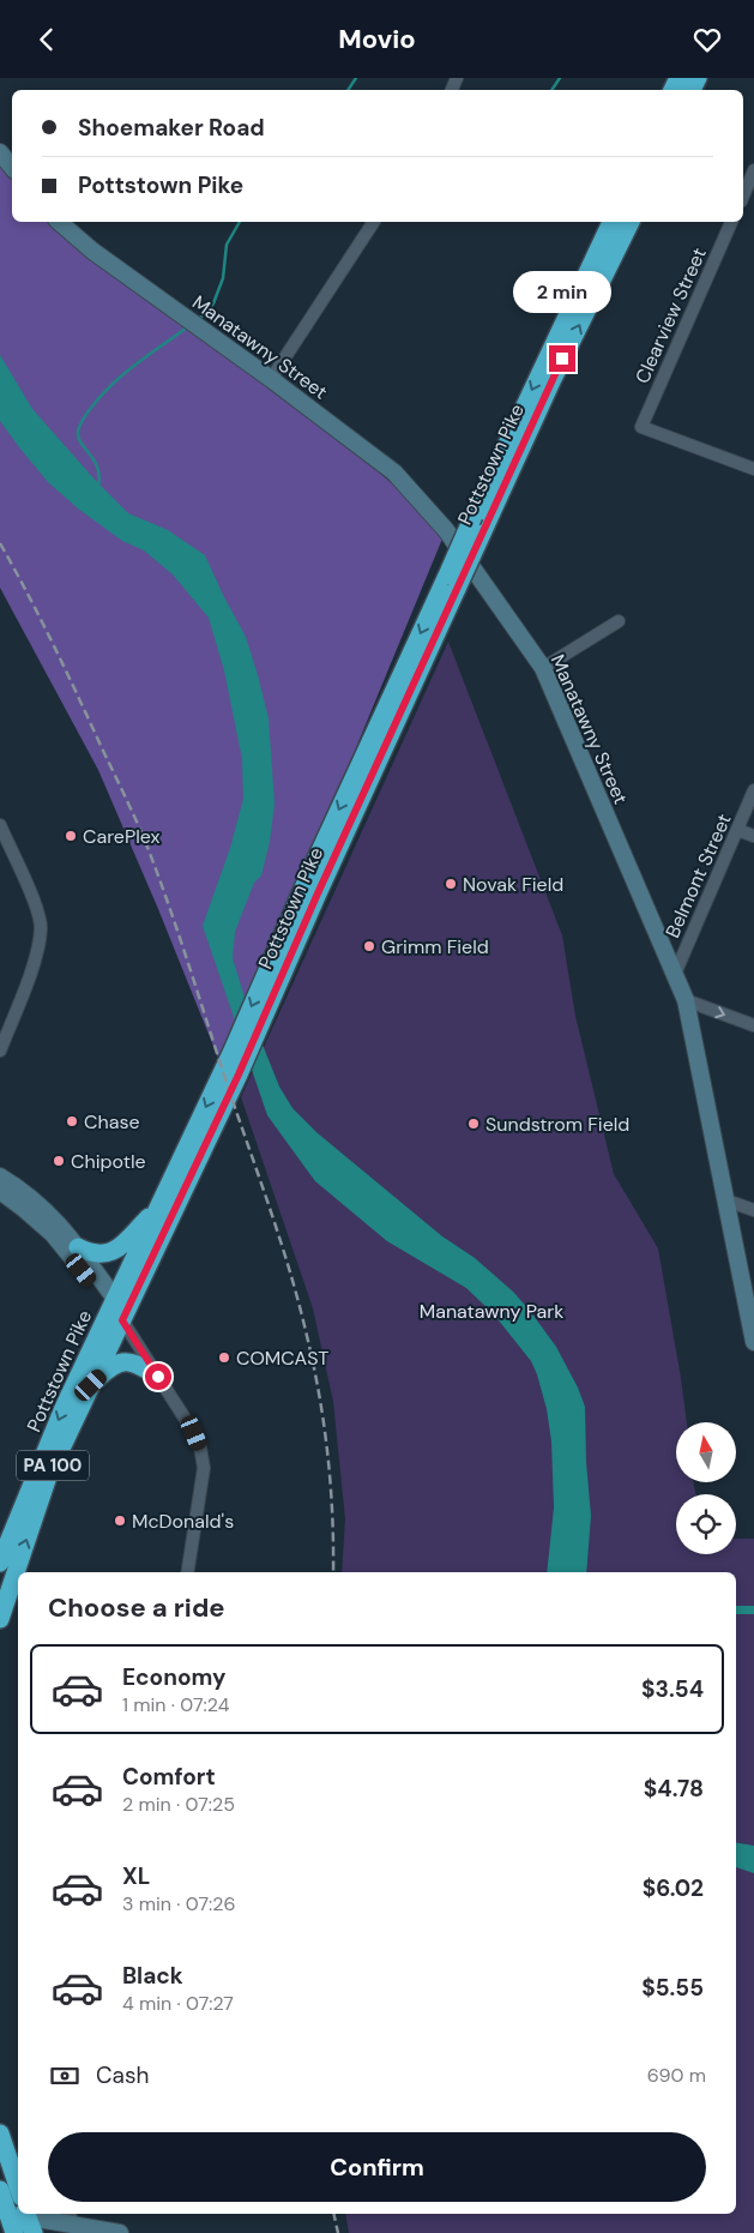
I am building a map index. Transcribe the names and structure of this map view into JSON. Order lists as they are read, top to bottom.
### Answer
{
  "streets": {
    "highway": ["Pottstown Pike", "PA 100"],
    "street": ["Clearview Street", "Manatawny Street", "Belmont Street"]
  },
  "crossings": [
    ["Manatawny Street", "Belmont Street"]
  ],
  "parks": ["Manatawny Park"],
  "places": [
    "CarePlex",
    "Novak Field",
    "Grimm Field",
    "Chase",
    "Sundstrom Field",
    "Chipotle",
    "COMCAST",
    "McDonald's"
  ],
  "north": "top",
  "page": {
    "header": "Movio",
    "banner": ["Shoemaker Road", "Pottstown Pike"],
    "bubble": "2 min",
    "heading": "Choose a ride",
    "list": [
      {
        "name": "Economy",
        "note": "1 min · 07:24",
        "value": "$3.54"
      },
      {
        "name": "Comfort",
        "note": "2 min · 07:25",
        "value": "$4.78"
      },
      {
        "name": "XL",
        "note": "3 min · 07:26",
        "value": "$6.02"
      },
      {
        "name": "Black",
        "note": "4 min · 07:27",
        "value": "$5.55"
      }
    ],
    "pay": ["Cash", "690 m"],
    "buttons": "Confirm"
  }
}
